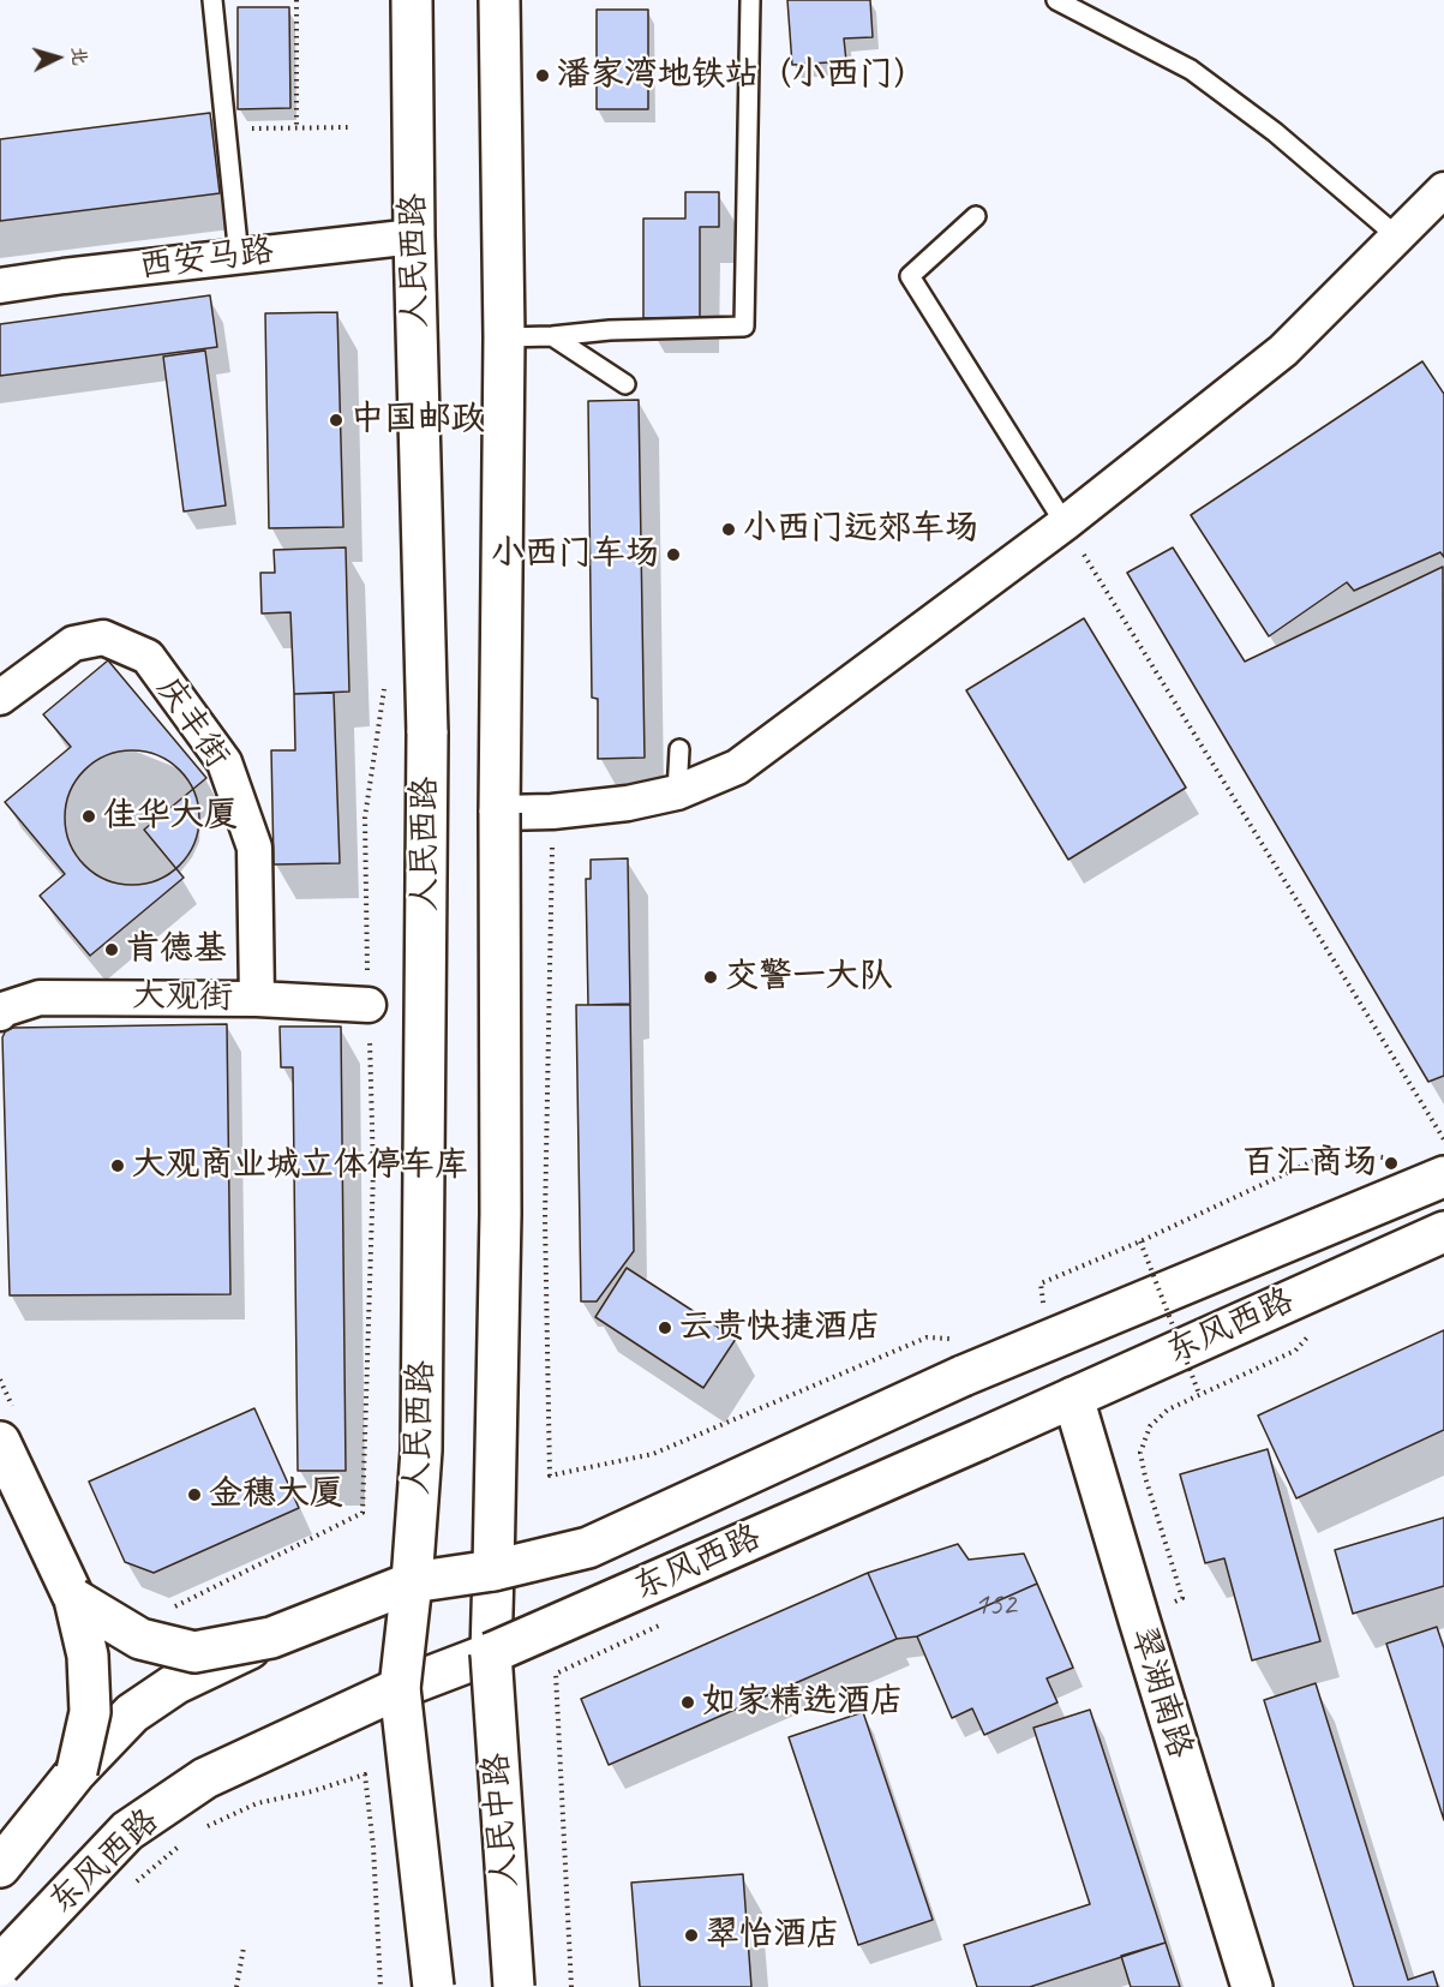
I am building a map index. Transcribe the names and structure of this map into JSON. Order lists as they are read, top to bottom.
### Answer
{
  "streets": {
    "main road": [
      "人民西路",
      "东风西路",
      "翠湖南路",
      "人民中路"
    ],
    "street": ["西安马路", "庆丰街", "大观街"]
  },
  "crossings": [
    ["西安马路", "人民西路"],
    ["人民西路", "东风西路"],
    ["庆丰街", "大观街"],
    ["东风西路", "翠湖南路"],
    ["东风西路", "人民中路"]
  ],
  "places": [
    "潘家湾地铁站（小西门）",
    "中国邮政",
    "小西门远郊车场",
    "小西门车场",
    "佳华大厦",
    "肯德基",
    "交警一大队",
    "百汇商场",
    "大观商业城立体停车库",
    "云贵快捷酒店",
    "金穗大厦",
    "如家精选酒店",
    "翠怡酒店"
  ],
  "house_numbers": ["152"],
  "north": "right"
}
